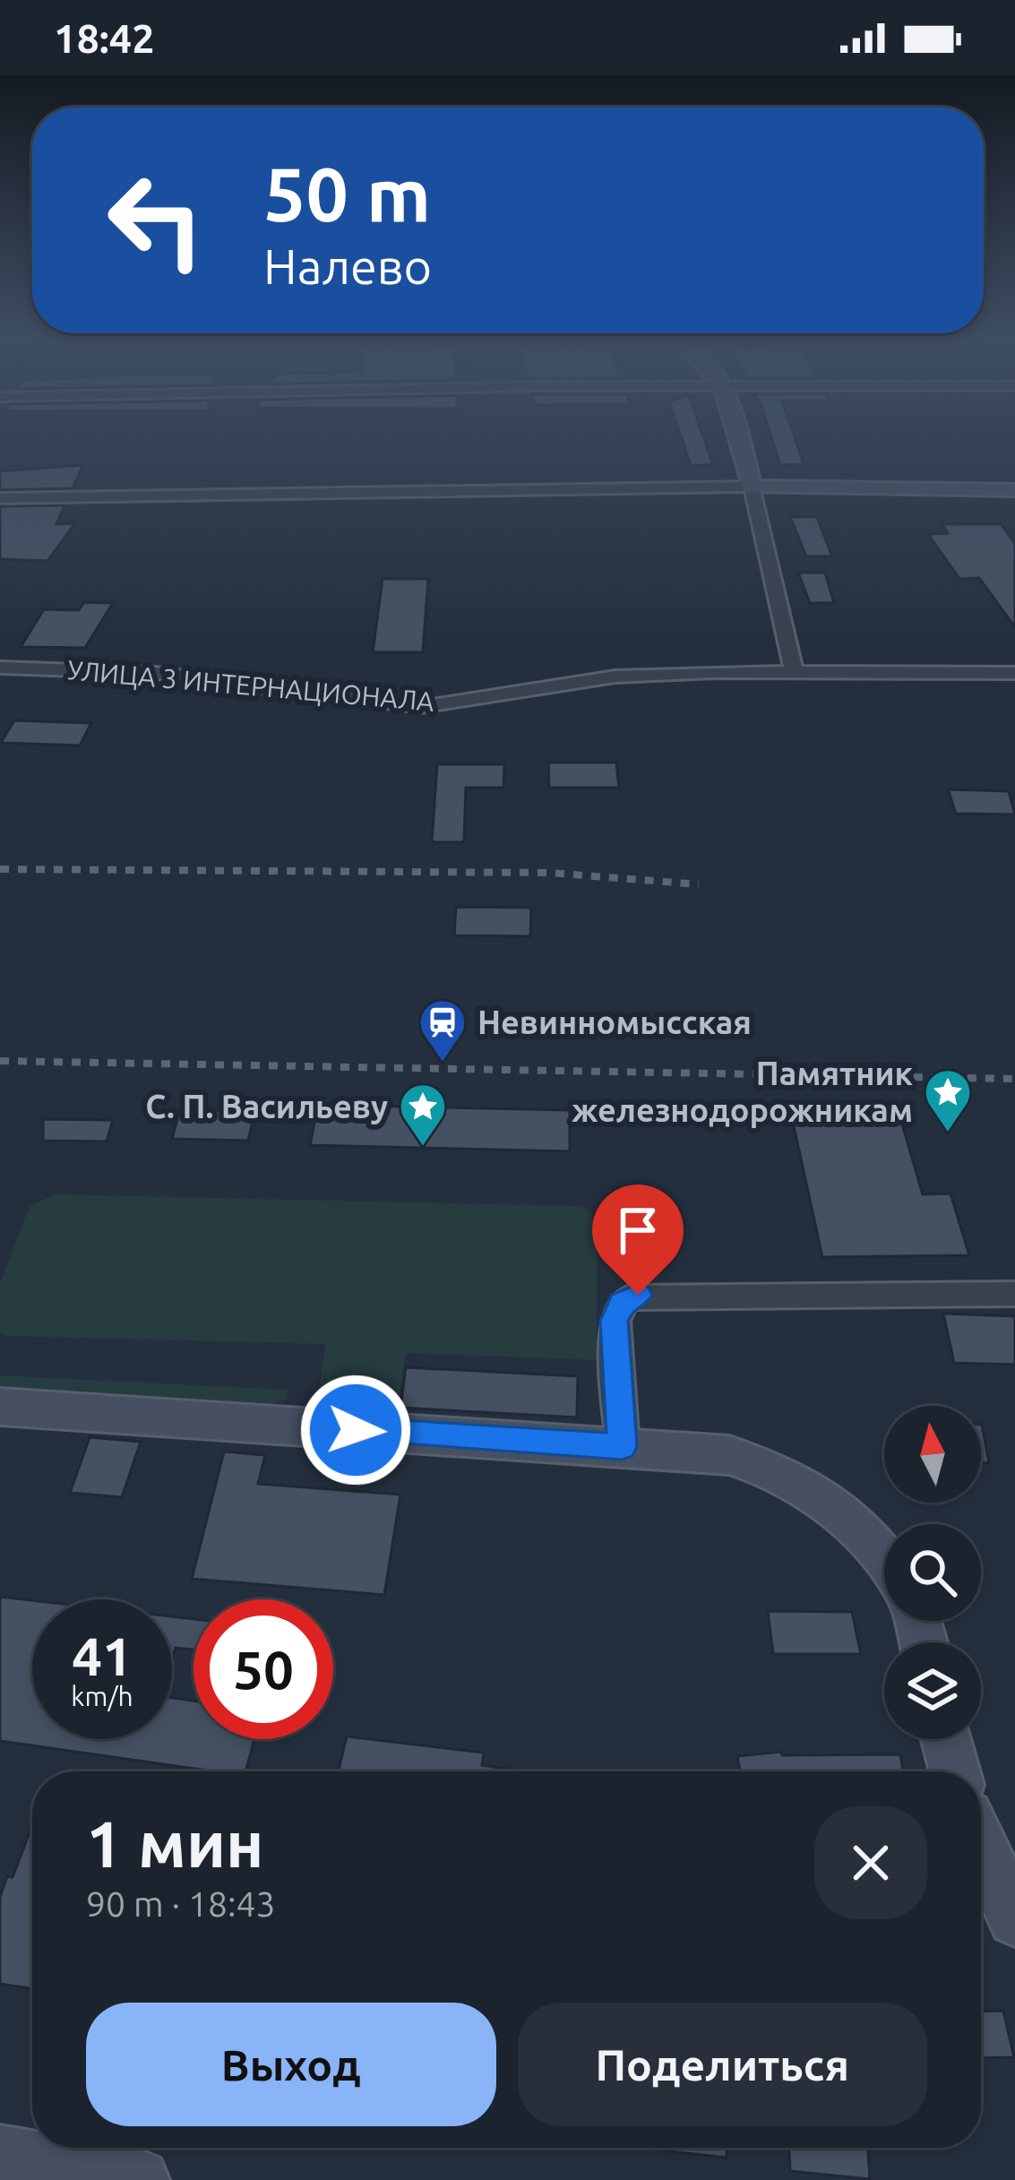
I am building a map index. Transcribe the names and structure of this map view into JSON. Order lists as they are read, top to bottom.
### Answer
{
  "streets": {
    "street": ["УЛИЦА 3 ИНТЕРНАЦИОНАЛА"]
  },
  "places": {
    "station": ["Невинномысская"],
    "place": ["Памятник железнодорожникам", "С. П. Васильеву"]
  },
  "north": "top",
  "page": {
    "status": "18:42",
    "turn": ["50 m", "Налево"],
    "speed": "41 km/h",
    "limit": "50",
    "heading": ["1 мин", "90 m · 18:43"],
    "buttons": ["Выход", "Поделиться"]
  }
}
